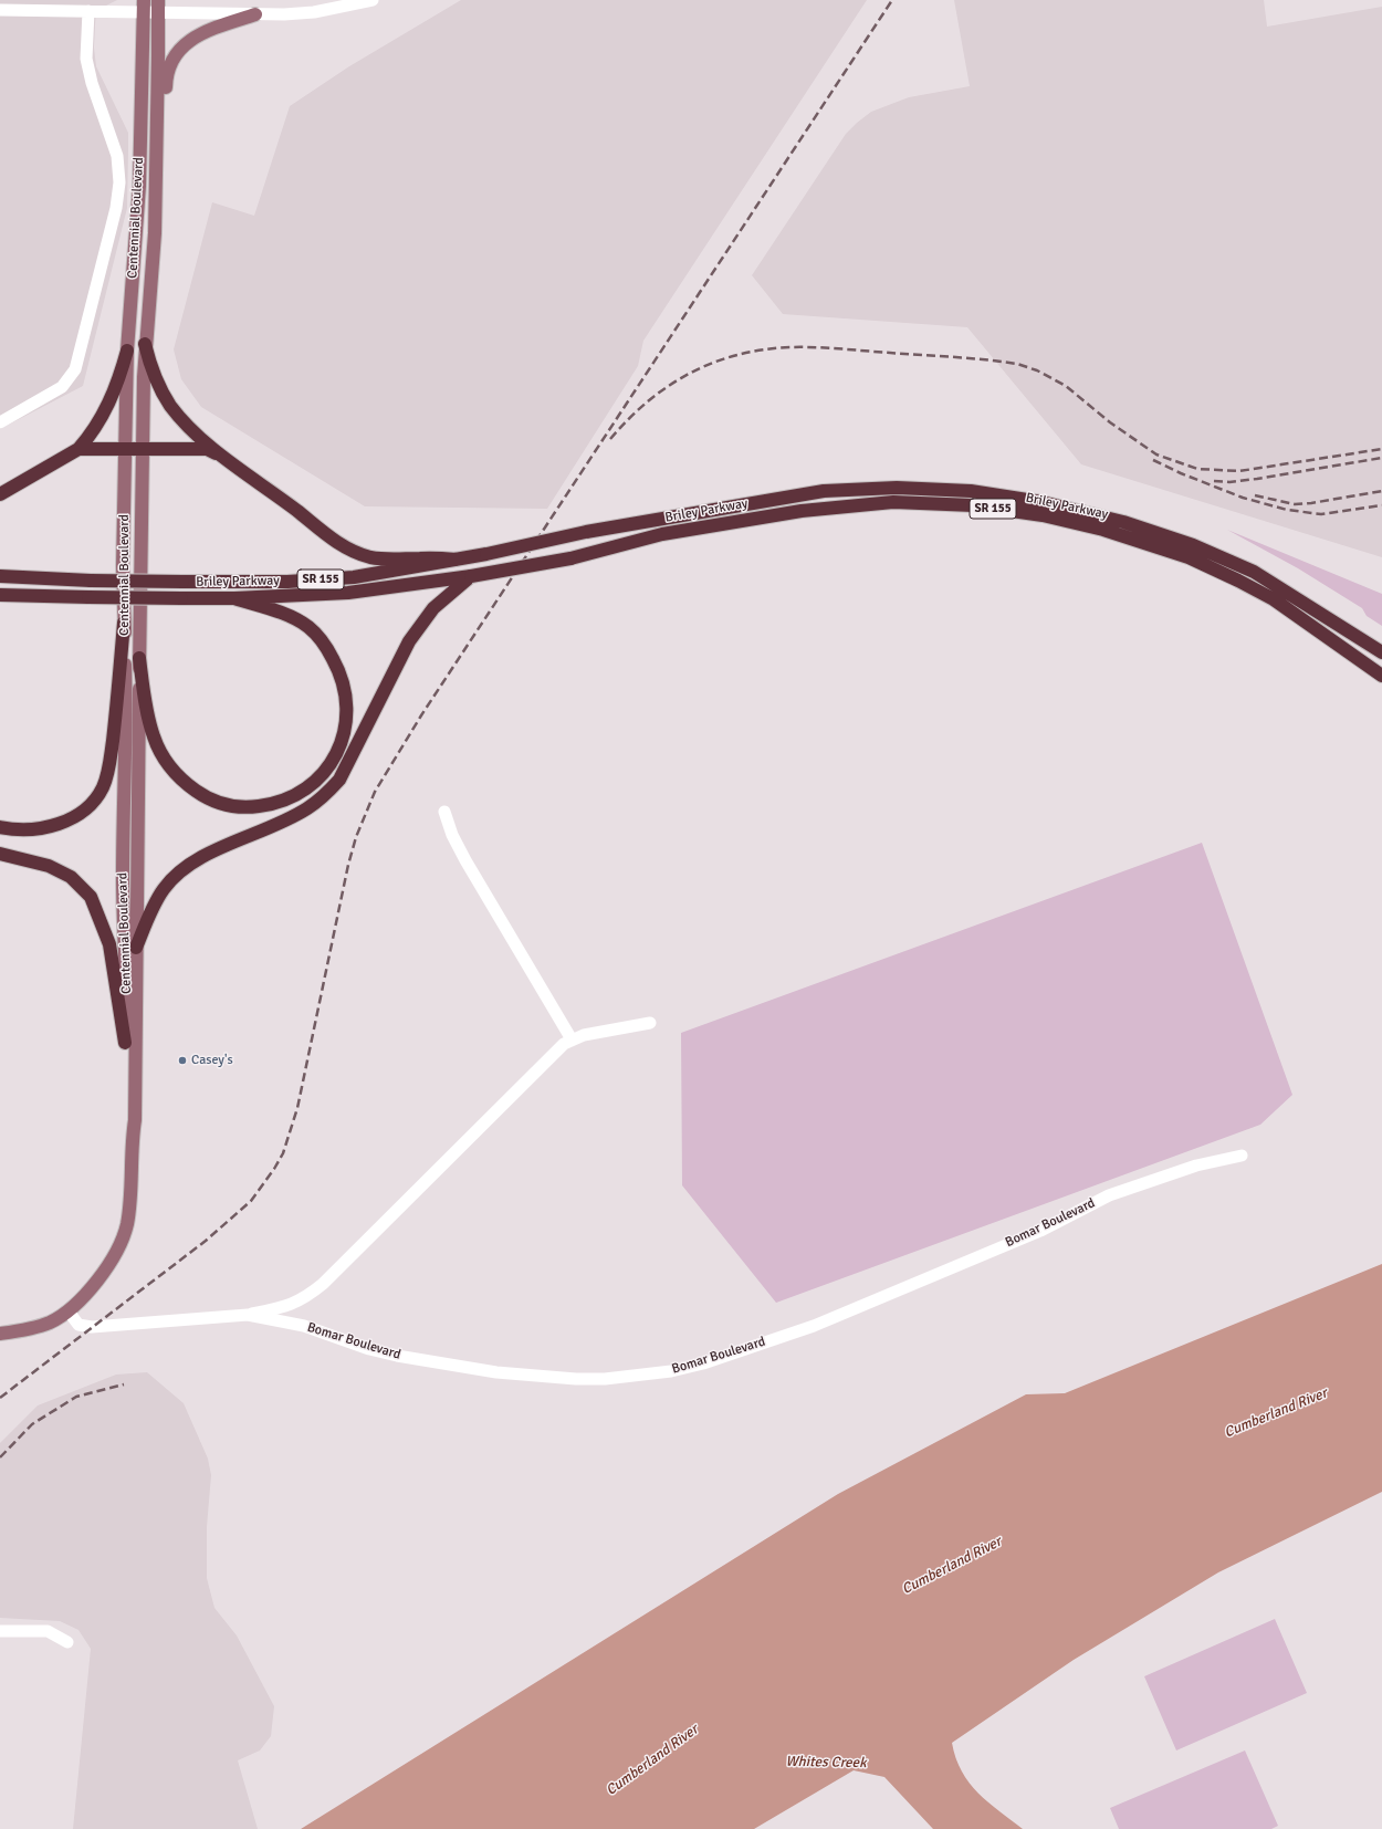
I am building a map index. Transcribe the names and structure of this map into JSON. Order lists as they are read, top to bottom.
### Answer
{
  "streets": {
    "highway": ["Briley Parkway", "SR 155"],
    "main road": ["Centennial Boulevard"],
    "street": ["Bomar Boulevard"]
  },
  "crossings": [
    ["Centennial Boulevard", "Bomar Boulevard"]
  ],
  "water": ["Cumberland River", "Whites Creek"],
  "places": ["Casey's"]
}
